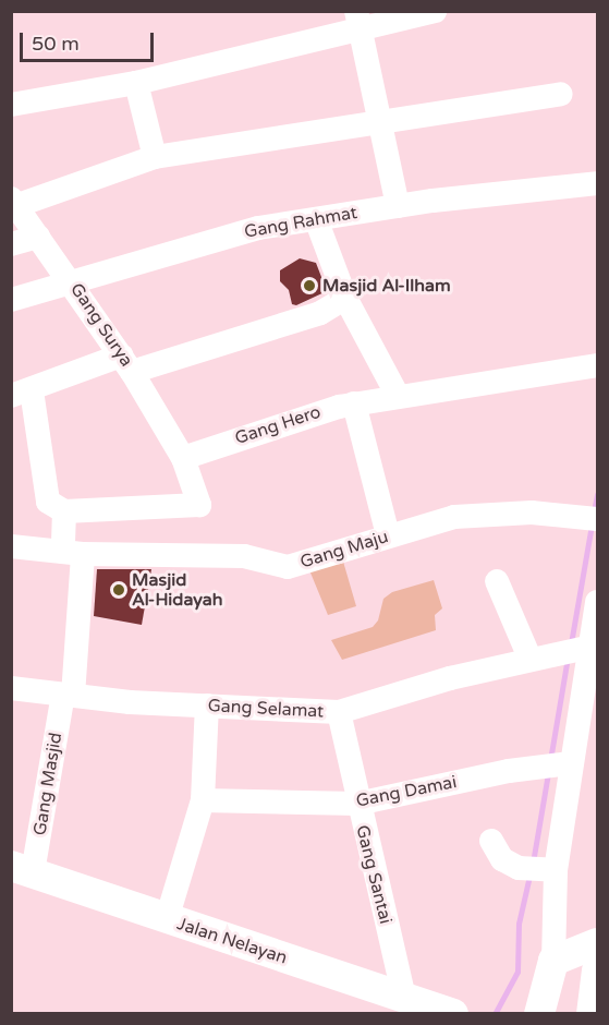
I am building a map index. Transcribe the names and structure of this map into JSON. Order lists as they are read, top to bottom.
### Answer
{
  "streets": {
    "main road": ["Jalan Nelayan"],
    "street": [
      "Gang Rahmat",
      "Gang Surya",
      "Gang Hero",
      "Gang Maju",
      "Gang Selamat",
      "Gang Masjid",
      "Gang Damai",
      "Gang Santai"
    ]
  },
  "crossings": [
    ["Gang Rahmat", "Gang Surya"],
    ["Gang Surya", "Gang Hero"],
    ["Gang Maju", "Gang Masjid"],
    ["Gang Selamat", "Gang Masjid"],
    ["Gang Selamat", "Gang Santai"],
    ["Gang Masjid", "Jalan Nelayan"],
    ["Gang Damai", "Gang Santai"],
    ["Gang Santai", "Jalan Nelayan"]
  ],
  "places": ["Masjid Al-Ilham", "Masjid Al-Hidayah"],
  "scale_bar": "50 m"
}
